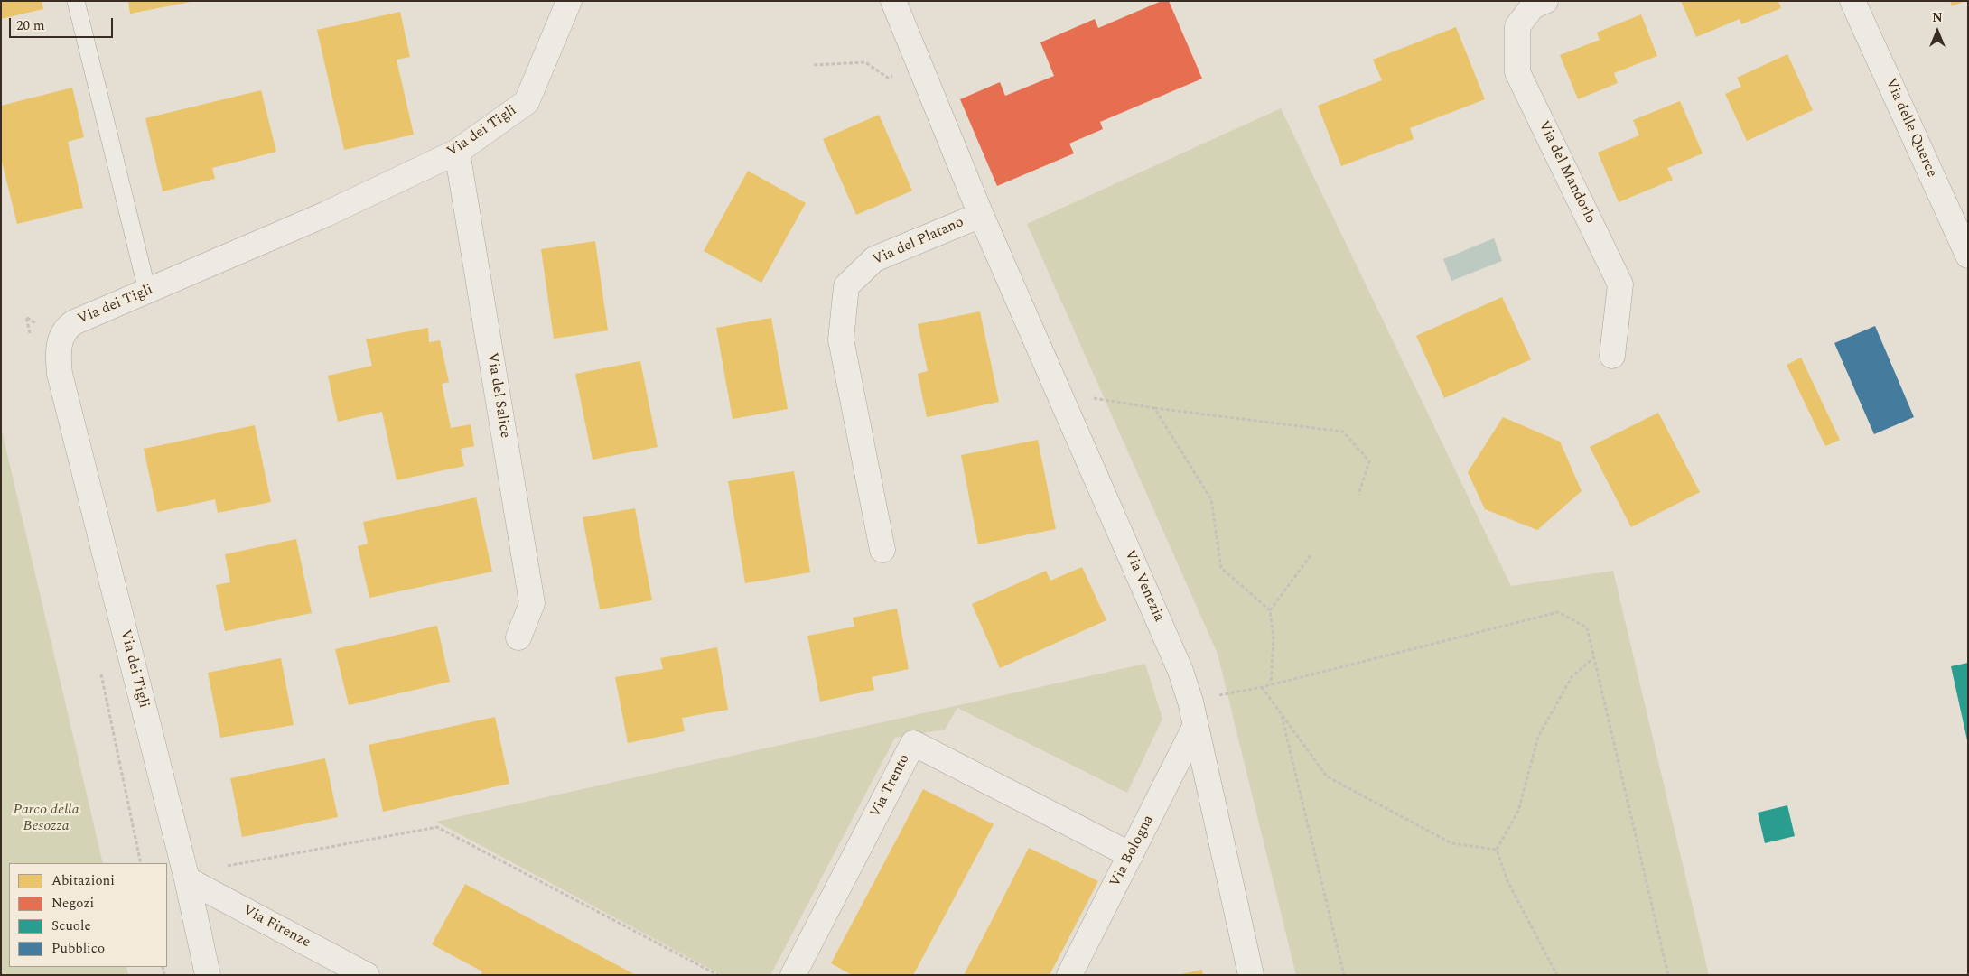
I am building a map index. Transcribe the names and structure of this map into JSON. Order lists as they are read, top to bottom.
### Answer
{
  "streets": {
    "street": [
      "Via delle Querce",
      "Via dei Tigli",
      "Via del Mandorlo",
      "Via del Platano",
      "Via del Salice",
      "Via Venezia",
      "Via Trento",
      "Via Bologna",
      "Via Firenze"
    ]
  },
  "crossings": [
    ["Via dei Tigli", "Via del Salice"],
    ["Via dei Tigli", "Via Firenze"],
    ["Via del Platano", "Via Venezia"],
    ["Via Venezia", "Via Bologna"],
    ["Via Trento", "Via Bologna"]
  ],
  "parks": ["Parco della Besozza"],
  "legend": [
    "Abitazioni",
    "Negozi",
    "Scuole",
    "Pubblico"
  ],
  "scale_bar": "20 m",
  "north": "top"
}
